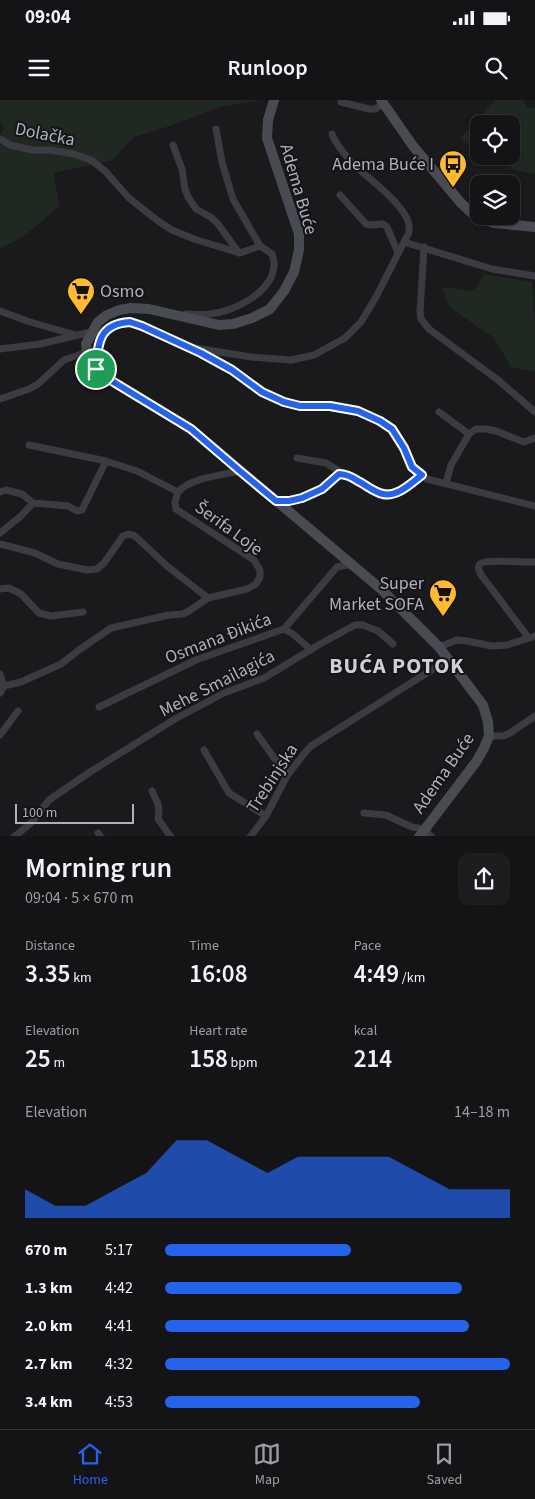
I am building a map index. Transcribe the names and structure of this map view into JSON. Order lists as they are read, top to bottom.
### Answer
{
  "streets": {
    "street": [
      "Dolačka",
      "Adema Buće",
      "Šerifa Loje",
      "Osmana Đikića",
      "Mehe Smailagića",
      "Trebinjska"
    ]
  },
  "crossings": [
    ["Adema Buće", "Osmana Đikića"],
    ["Adema Buće", "Trebinjska"]
  ],
  "districts": ["BUĆA POTOK"],
  "places": {
    "bus stop": ["Adema Buće I"],
    "supermarket": ["Osmo", "Super Market SOFA"]
  },
  "scale_bar": "100 m",
  "page": {
    "status": "09:04",
    "header": "Runloop",
    "scale": "100 m",
    "heading": ["Morning run", "09:04 · 5 × 670 m"],
    "stats": [
      ["Distance", "3.35 km"],
      ["Time", "16:08"],
      ["Pace", "4:49 /km"],
      ["Elevation", "25 m"],
      ["Heart rate", "158 bpm"],
      ["kcal", "214"]
    ],
    "chart": ["Elevation", "14–18 m"],
    "list": [
      {
        "name": "670 m",
        "note": "5:17"
      },
      {
        "name": "1.3 km",
        "note": "4:42"
      },
      {
        "name": "2.0 km",
        "note": "4:41"
      },
      {
        "name": "2.7 km",
        "note": "4:32"
      },
      {
        "name": "3.4 km",
        "note": "4:53"
      }
    ],
    "tabs": ["Home", "Map", "Saved"]
  }
}
